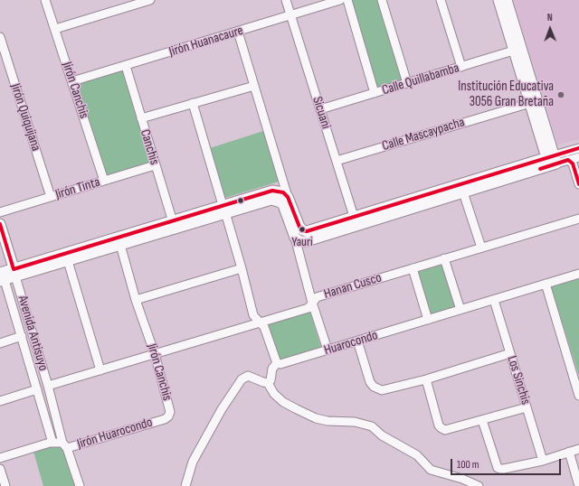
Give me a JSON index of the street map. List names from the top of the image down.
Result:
{
  "streets": {
    "street": [
      "Jirón Huanacaure",
      "Calle Quillabamba",
      "Jirón Canchis",
      "Sicuani",
      "Jirón Quiquijana",
      "Calle Mascaypacha",
      "Canchis",
      "Jirón Tinta",
      "Hanan Cusco",
      "Avenida Antisuyo",
      "Huarocondo",
      "Los Sinchis",
      "Jirón Huarocondo"
    ]
  },
  "crossings": [
    ["Jirón Huanacaure", "Jirón Canchis"],
    ["Jirón Huanacaure", "Sicuani"],
    ["Jirón Huanacaure", "Canchis"],
    ["Calle Quillabamba", "Sicuani"],
    ["Jirón Canchis", "Jirón Tinta"],
    ["Jirón Canchis", "Hanan Cusco"],
    ["Jirón Canchis", "Jirón Huarocondo"],
    ["Sicuani", "Calle Mascaypacha"],
    ["Jirón Quiquijana", "Jirón Tinta"],
    ["Canchis", "Jirón Tinta"],
    ["Hanan Cusco", "Avenida Antisuyo"],
    ["Avenida Antisuyo", "Jirón Huarocondo"],
    ["Huarocondo", "Los Sinchis"]
  ],
  "places": ["Institución Educativa 3056 Gran Bretaña", "Yauri"],
  "scale_bar": "100 m",
  "north": "top"
}
